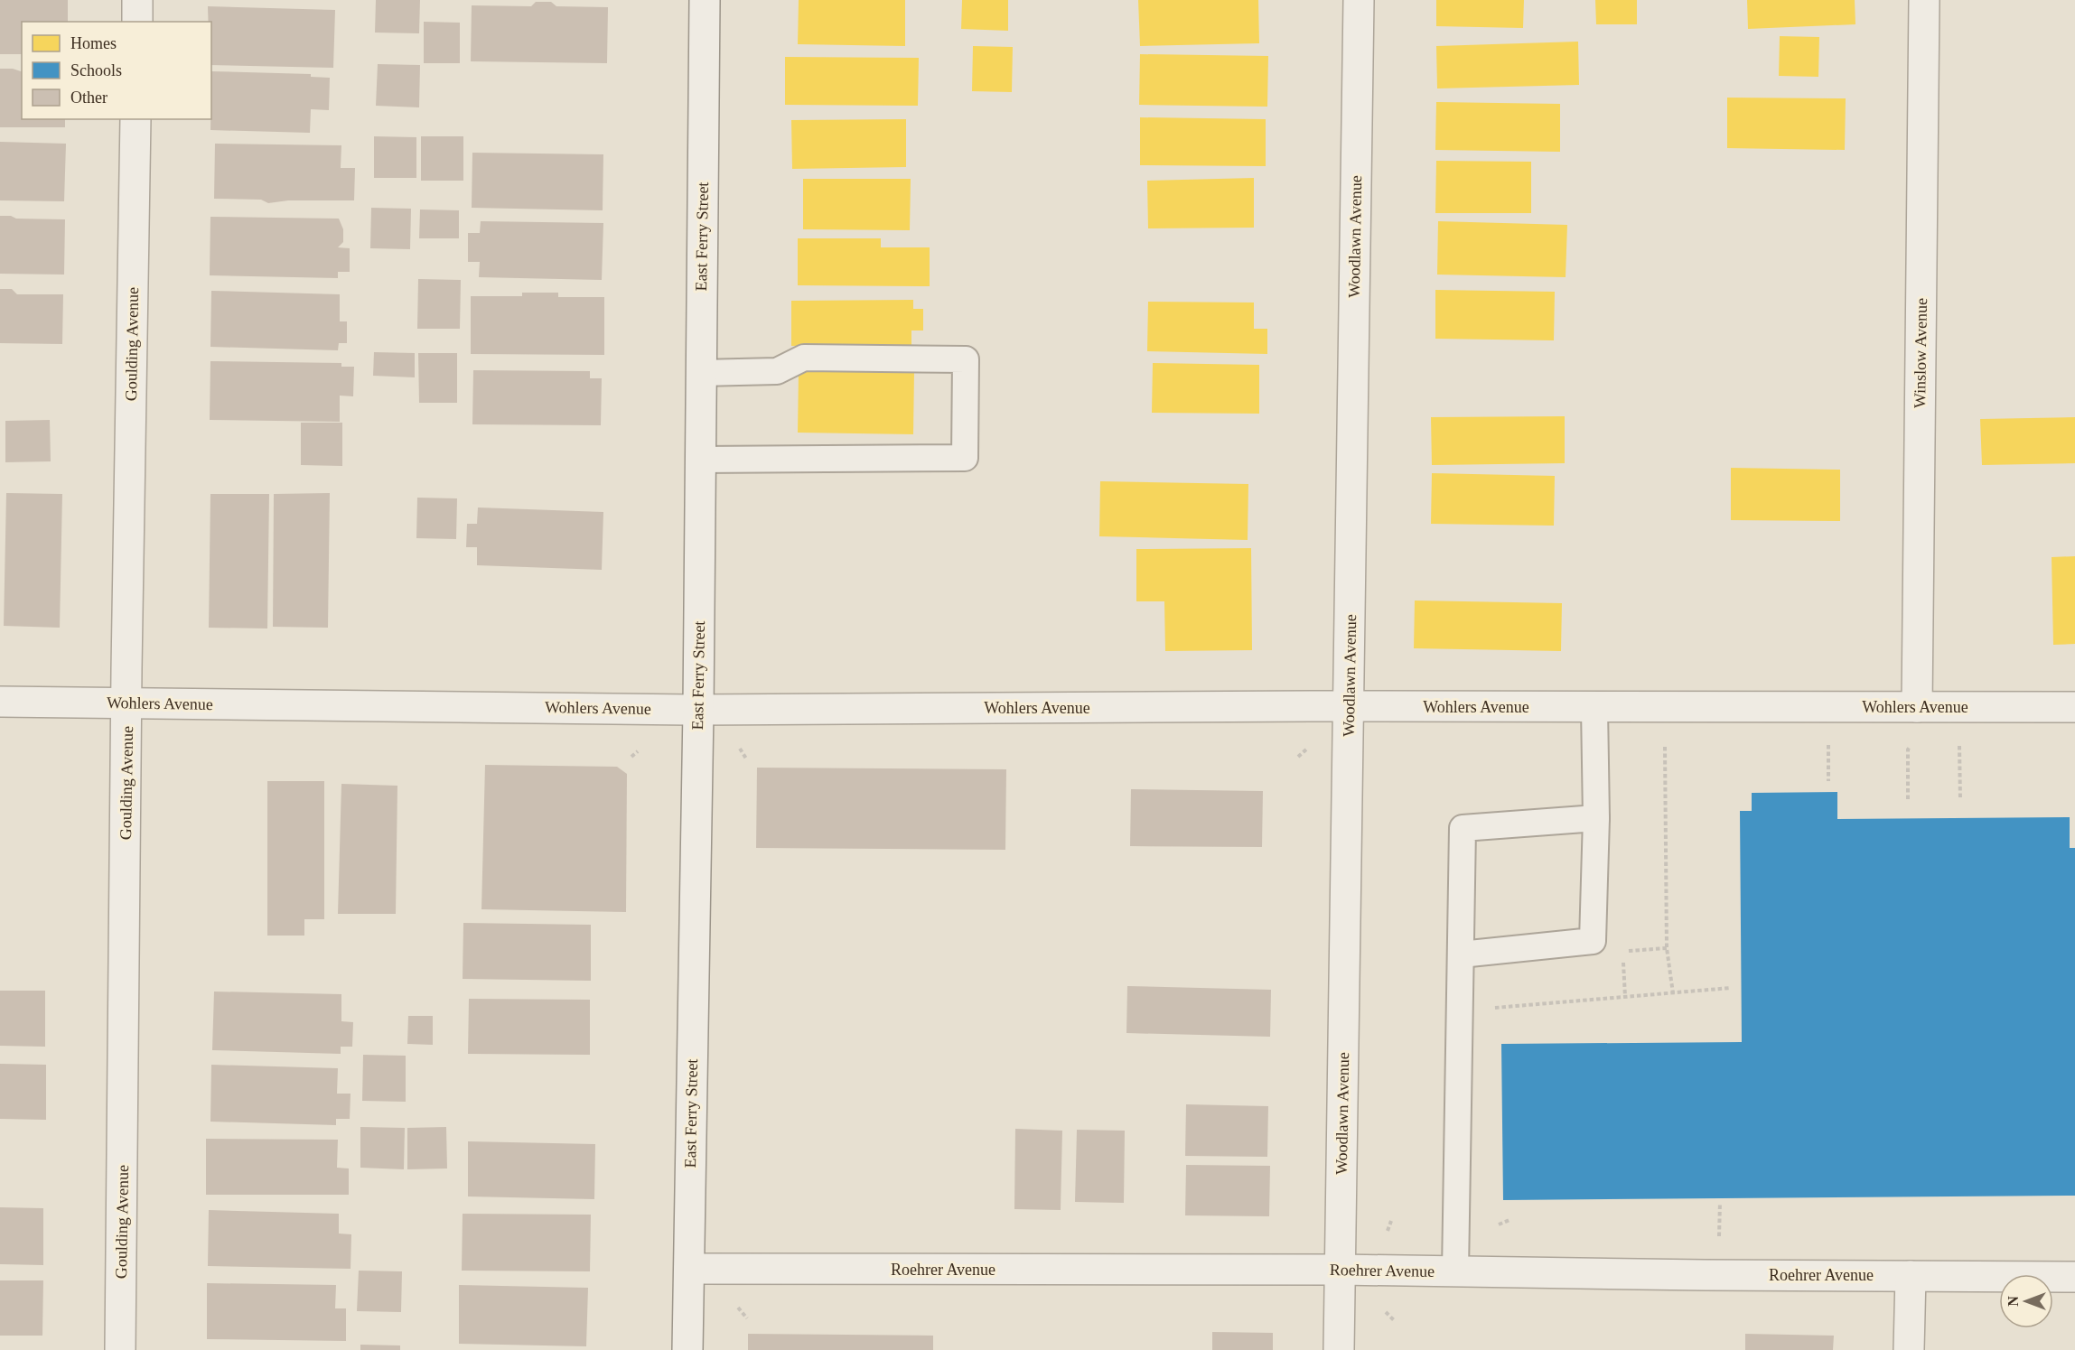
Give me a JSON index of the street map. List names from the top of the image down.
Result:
{
  "streets": {
    "street": [
      "East Ferry Street",
      "Woodlawn Avenue",
      "Goulding Avenue",
      "Winslow Avenue",
      "Wohlers Avenue",
      "Roehrer Avenue"
    ]
  },
  "crossings": [
    ["East Ferry Street", "Wohlers Avenue"],
    ["East Ferry Street", "Roehrer Avenue"],
    ["Woodlawn Avenue", "Wohlers Avenue"],
    ["Woodlawn Avenue", "Roehrer Avenue"],
    ["Goulding Avenue", "Wohlers Avenue"],
    ["Winslow Avenue", "Wohlers Avenue"]
  ],
  "legend": ["Homes", "Schools", "Other"],
  "north": "left"
}
